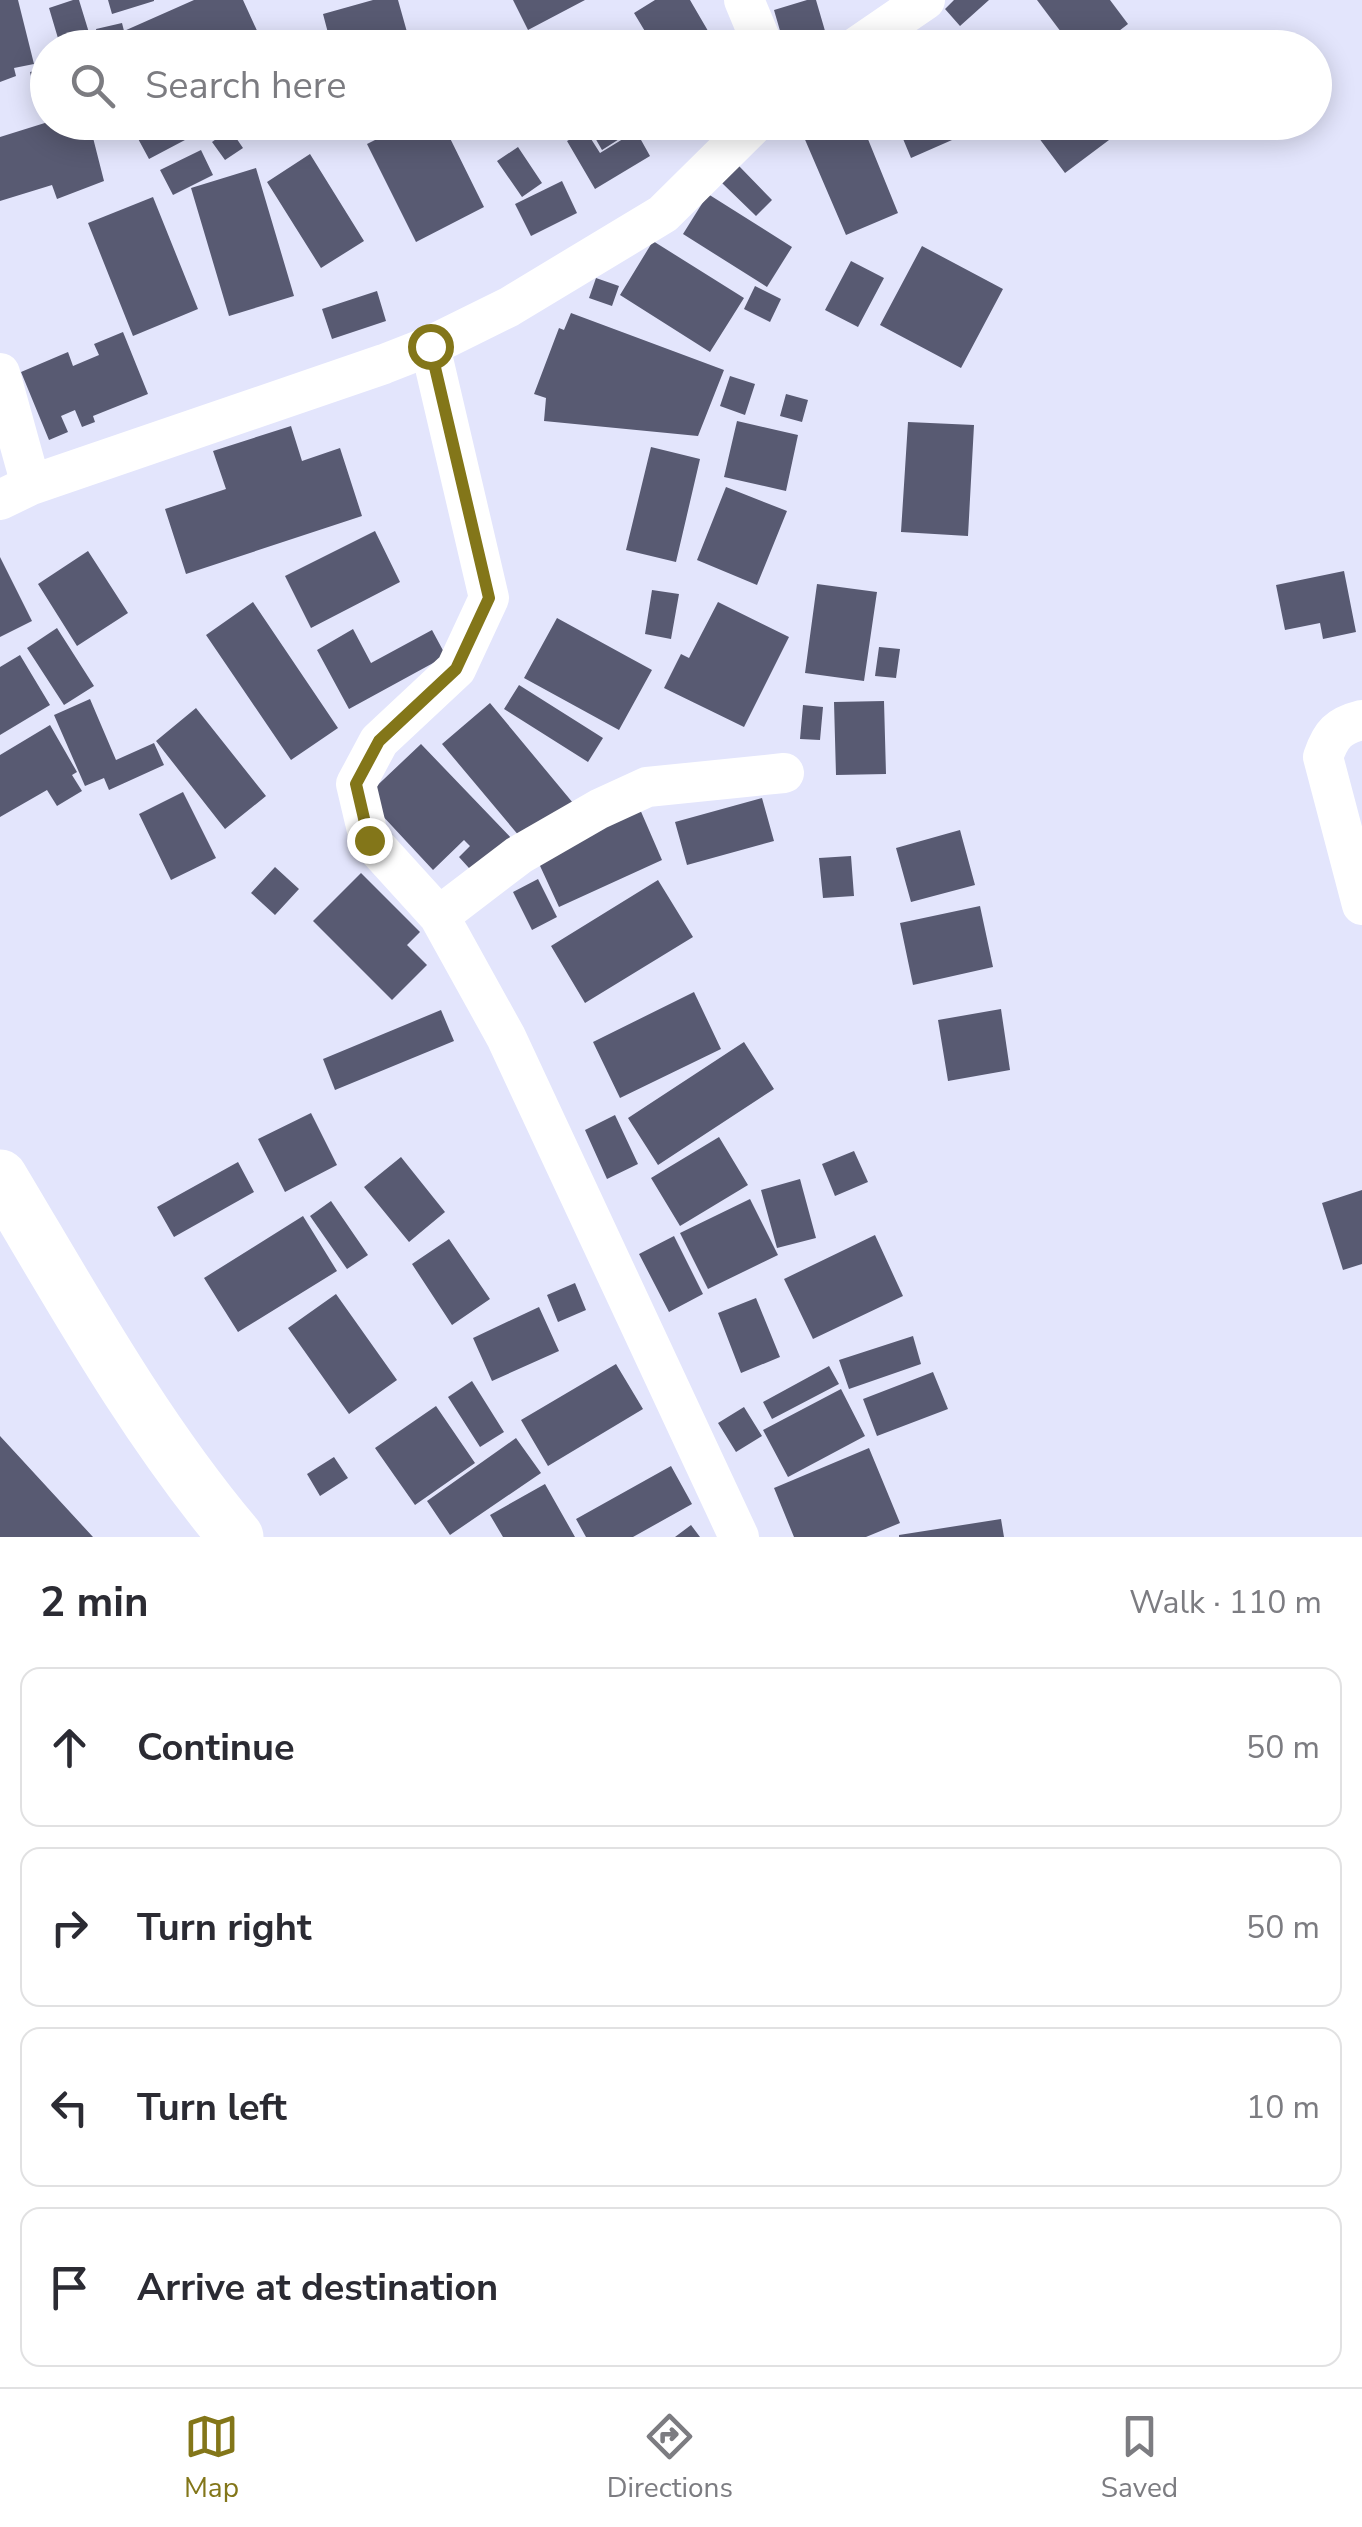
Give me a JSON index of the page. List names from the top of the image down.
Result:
{
  "page": {
    "search": "Search here",
    "heading": ["2 min", "Walk · 110 m"],
    "list": [
      ["Continue", "50 m"],
      ["Turn right", "50 m"],
      ["Turn left", "10 m"],
      "Arrive at destination"
    ],
    "nav": ["Map", "Directions", "Saved"]
  }
}
